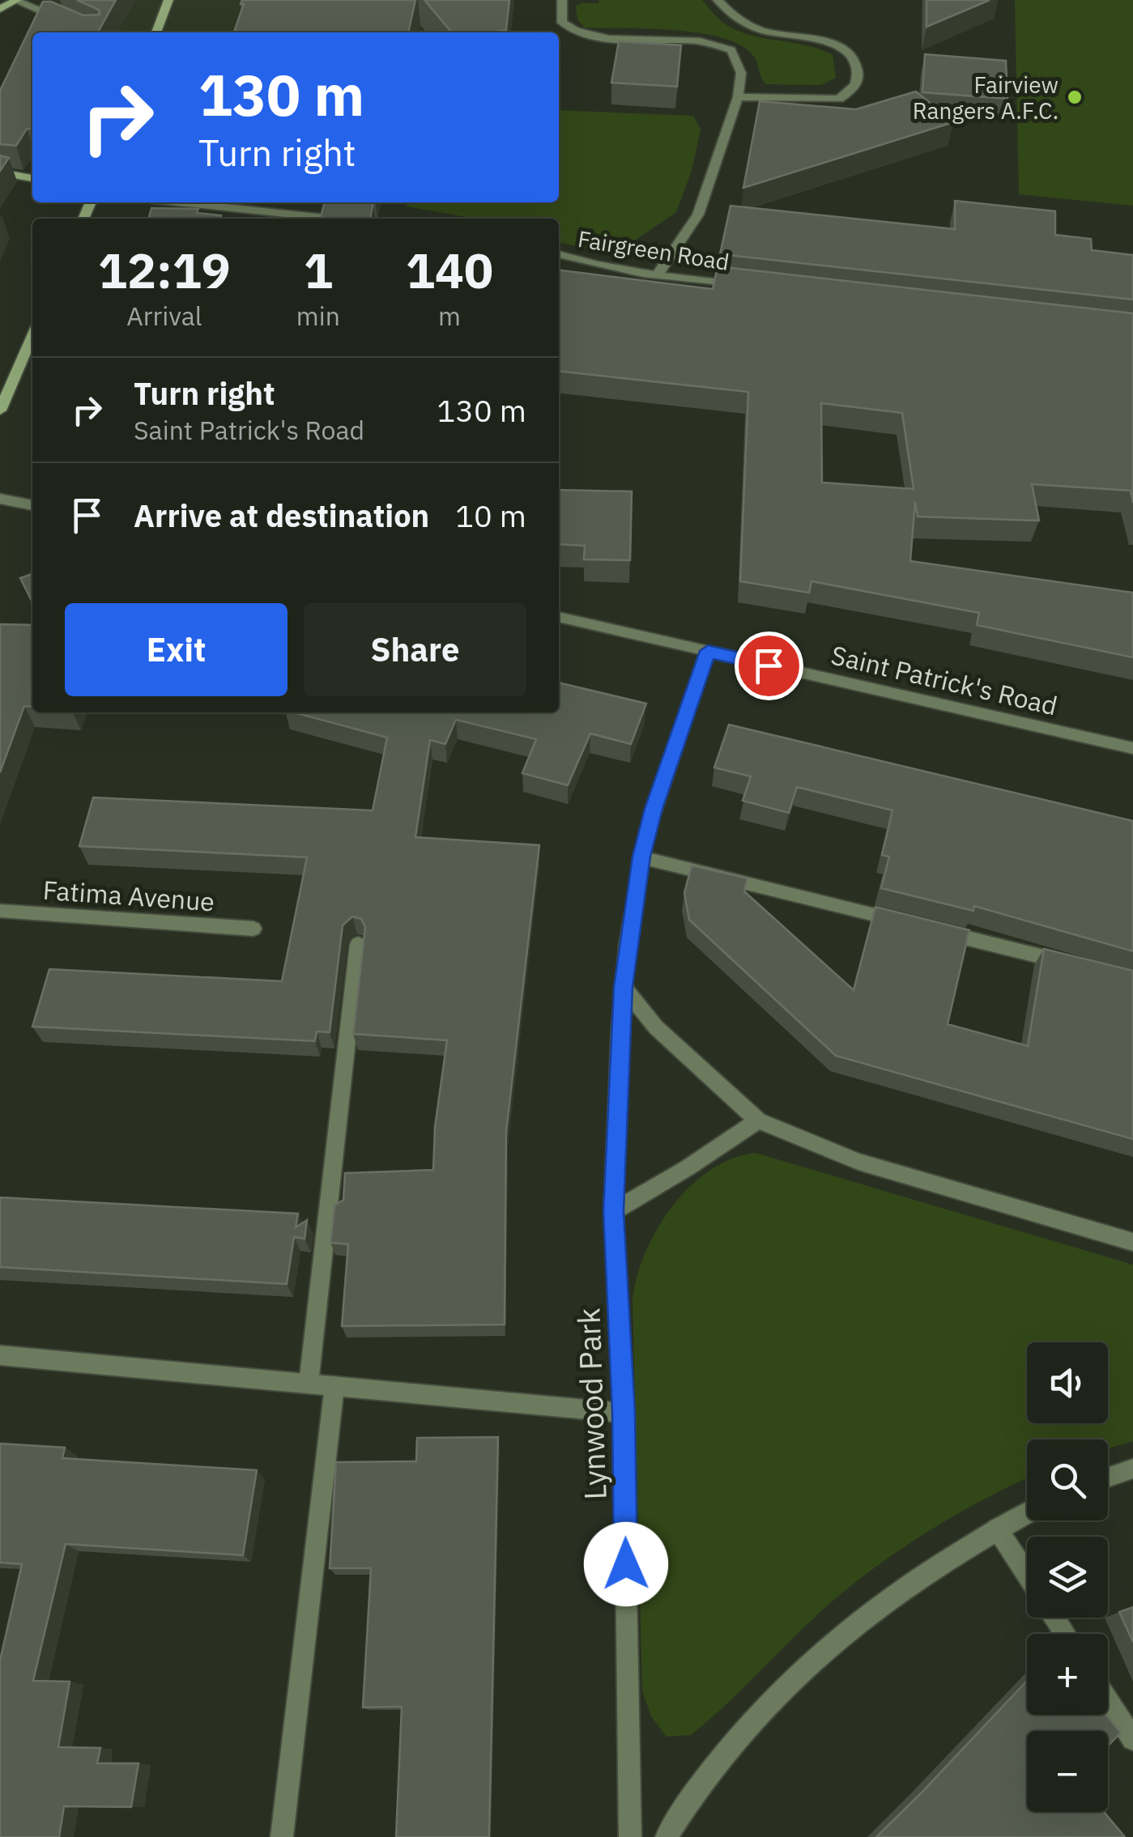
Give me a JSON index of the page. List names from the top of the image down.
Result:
{
  "streets": {
    "street": [
      "Fairgreen Road",
      "Saint Patrick's Road",
      "Fatima Avenue",
      "Lynwood Park"
    ]
  },
  "crossings": [
    ["Saint Patrick's Road", "Lynwood Park"]
  ],
  "places": ["Fairview Rangers A.F.C."],
  "page": {
    "turn": ["130 m", "Turn right"],
    "eta": [
      "12:19",
      "Arrival",
      "1",
      "min",
      "140",
      "m"
    ],
    "list": [
      {
        "name": "Turn right",
        "note": "Saint Patrick's Road",
        "value": "130 m"
      },
      {
        "name": "Arrive at destination",
        "value": "10 m"
      }
    ],
    "buttons": ["Exit", "Share"],
    "map_buttons": ["+", "−"]
  }
}
